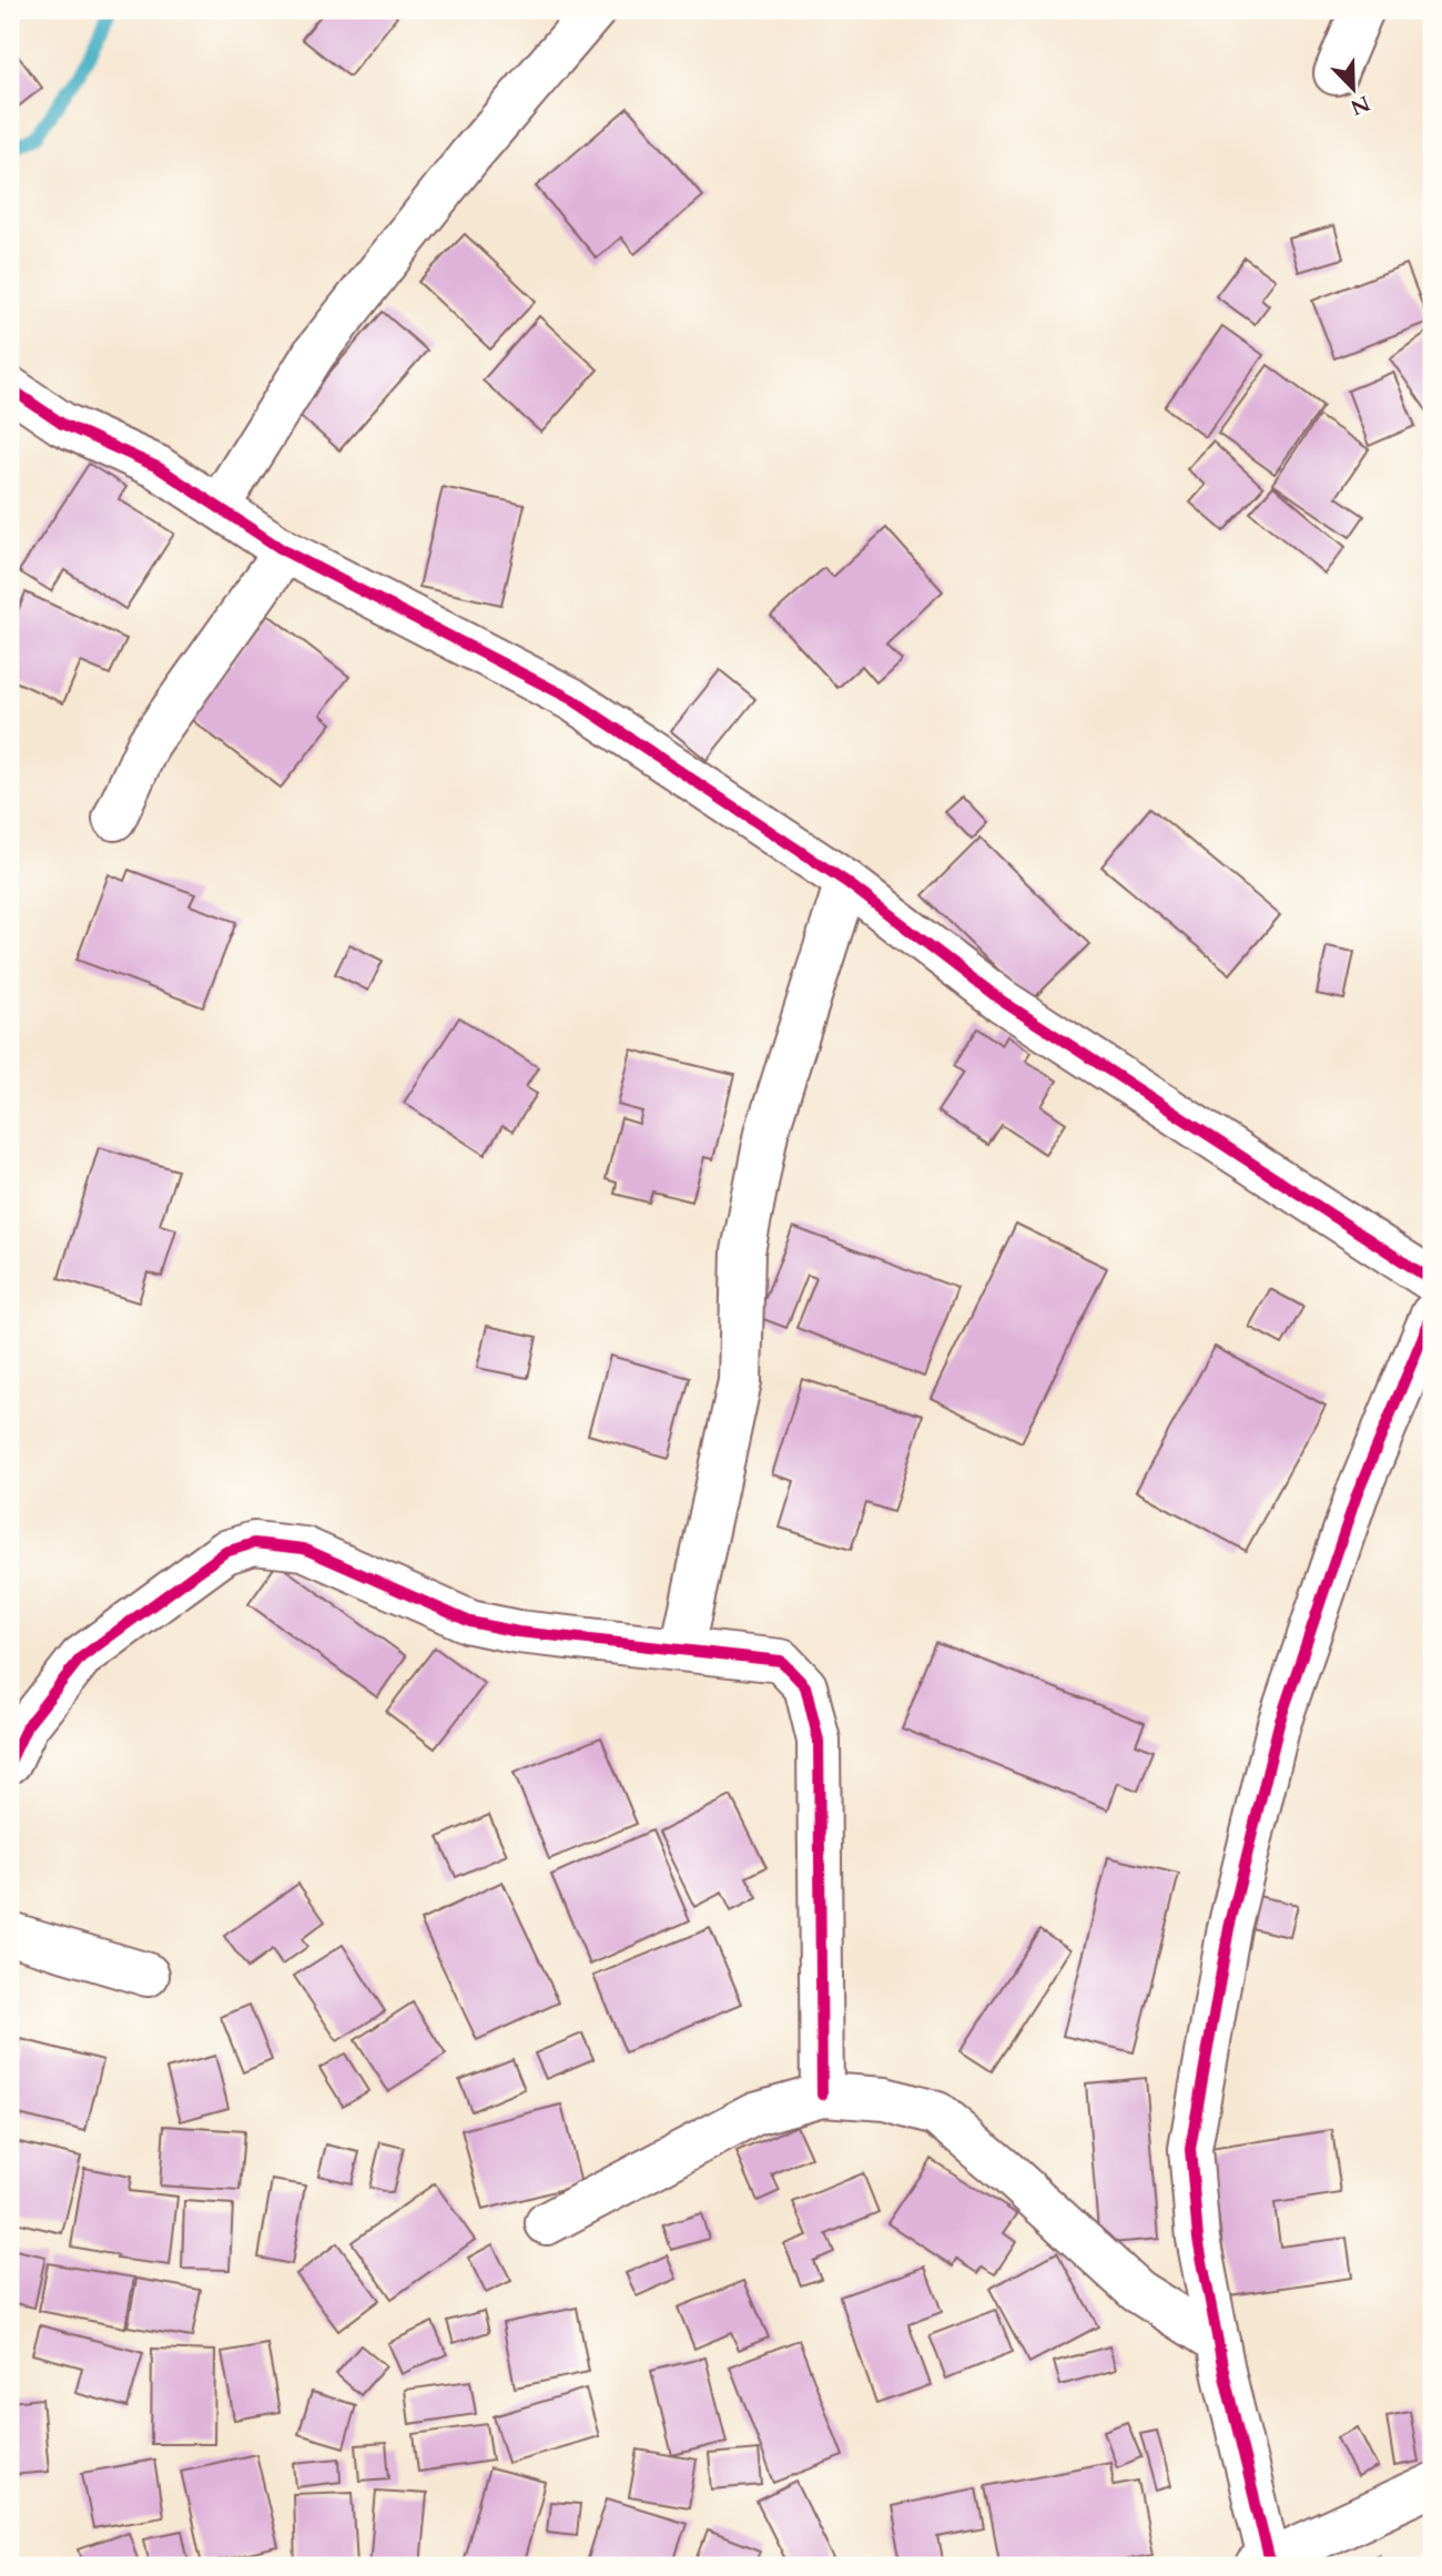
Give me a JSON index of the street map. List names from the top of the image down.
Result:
{
  "north": "bottom right"
}
